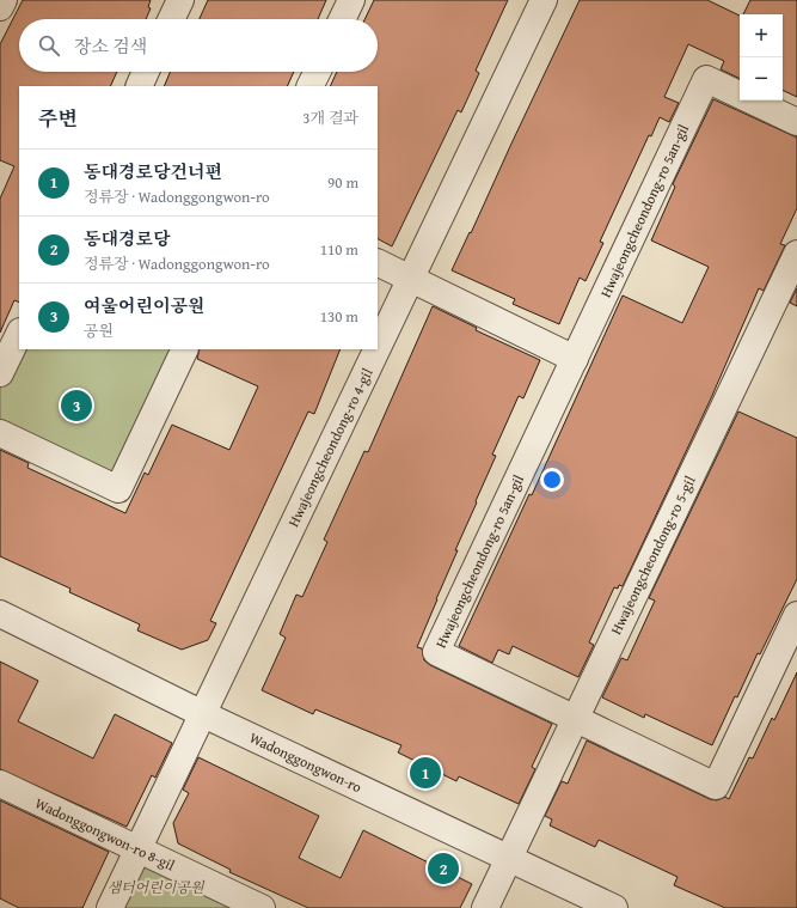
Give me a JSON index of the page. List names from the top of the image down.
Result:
{
  "streets": {
    "street": [
      "Hwajeongcheondong-ro 5an-gil",
      "Hwajeongcheondong-ro 4-gil",
      "Hwajeongcheondong-ro 5-gil",
      "Wadonggongwon-ro",
      "Wadonggongwon-ro 8-gil"
    ]
  },
  "crossings": [
    ["Hwajeongcheondong-ro 5an-gil", "Hwajeongcheondong-ro 5-gil"],
    ["Hwajeongcheondong-ro 4-gil", "Wadonggongwon-ro"],
    ["Hwajeongcheondong-ro 4-gil", "Wadonggongwon-ro 8-gil"],
    ["Hwajeongcheondong-ro 5-gil", "Wadonggongwon-ro"]
  ],
  "parks": ["샘터어린이공원"],
  "page": {
    "map_buttons": ["+", "−"],
    "search": "장소 검색",
    "heading": ["주변", "3개 결과"],
    "list": [
      {
        "mark": "1",
        "name": "동대경로당건너편",
        "note": "정류장 · Wadonggongwon-ro",
        "value": "90 m"
      },
      {
        "mark": "2",
        "name": "동대경로당",
        "note": "정류장 · Wadonggongwon-ro",
        "value": "110 m"
      },
      {
        "mark": "3",
        "name": "여울어린이공원",
        "note": "공원",
        "value": "130 m"
      }
    ],
    "pins": ["3", "1", "2"]
  }
}
